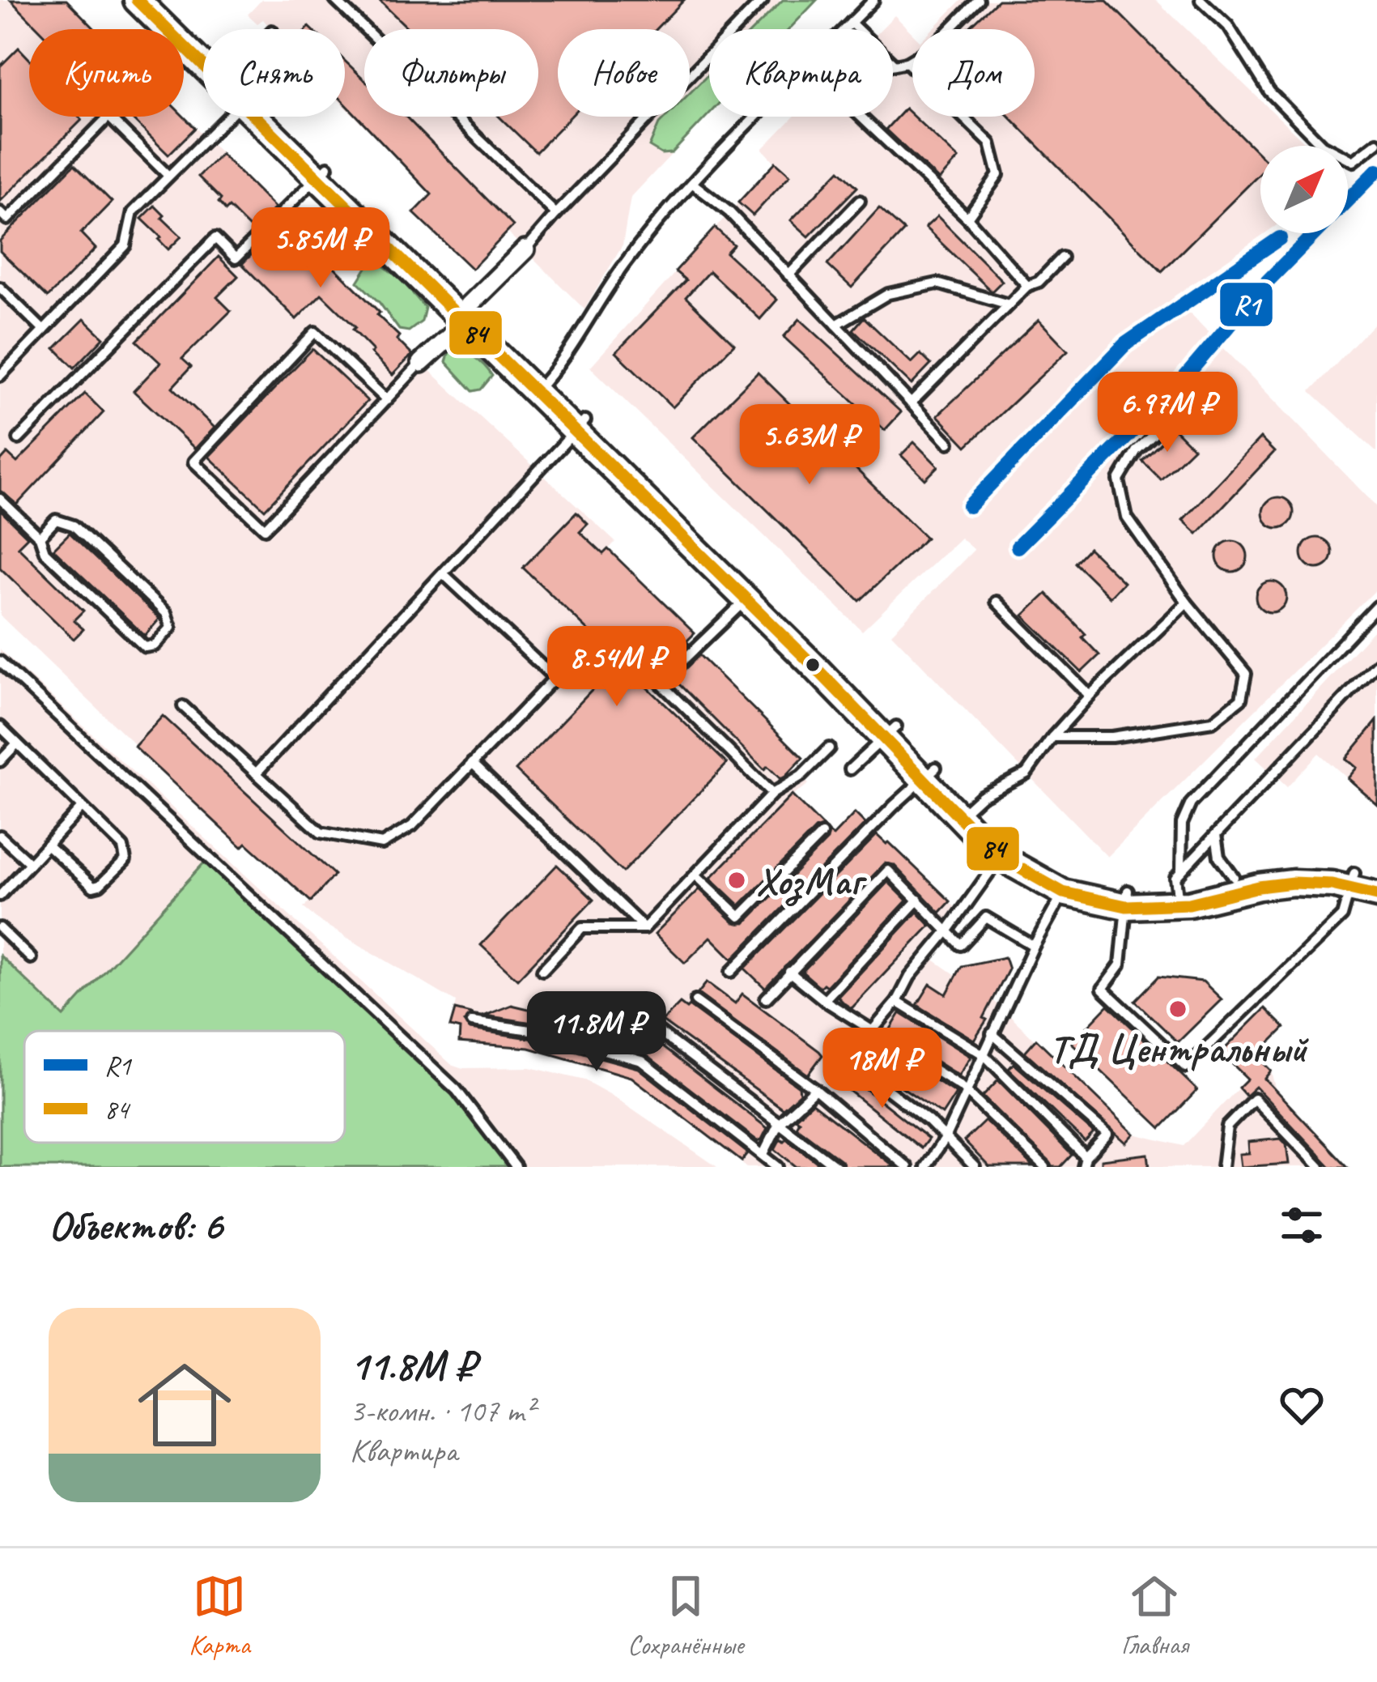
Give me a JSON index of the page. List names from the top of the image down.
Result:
{
  "places": ["ХозМаг", "ТД Центральный"],
  "lines": ["transit line 84", "transit line R1"],
  "legend": ["R1", "84"],
  "north": "top right",
  "page": {
    "chip": [
      "Купить",
      "Снять",
      "Фильтры",
      "Новое",
      "Квартира",
      "Дом"
    ],
    "price": [
      "5.85M ₽",
      "6.97M ₽",
      "5.63M ₽",
      "8.54M ₽",
      "11.8M ₽",
      "18M ₽"
    ],
    "heading": "Объектов: 6",
    "list": [
      {
        "name": "11.8M ₽",
        "note": "3-комн. · 107 m² · Квартира"
      }
    ],
    "tabs": ["Карта", "Сохранённые", "Главная"]
  }
}
